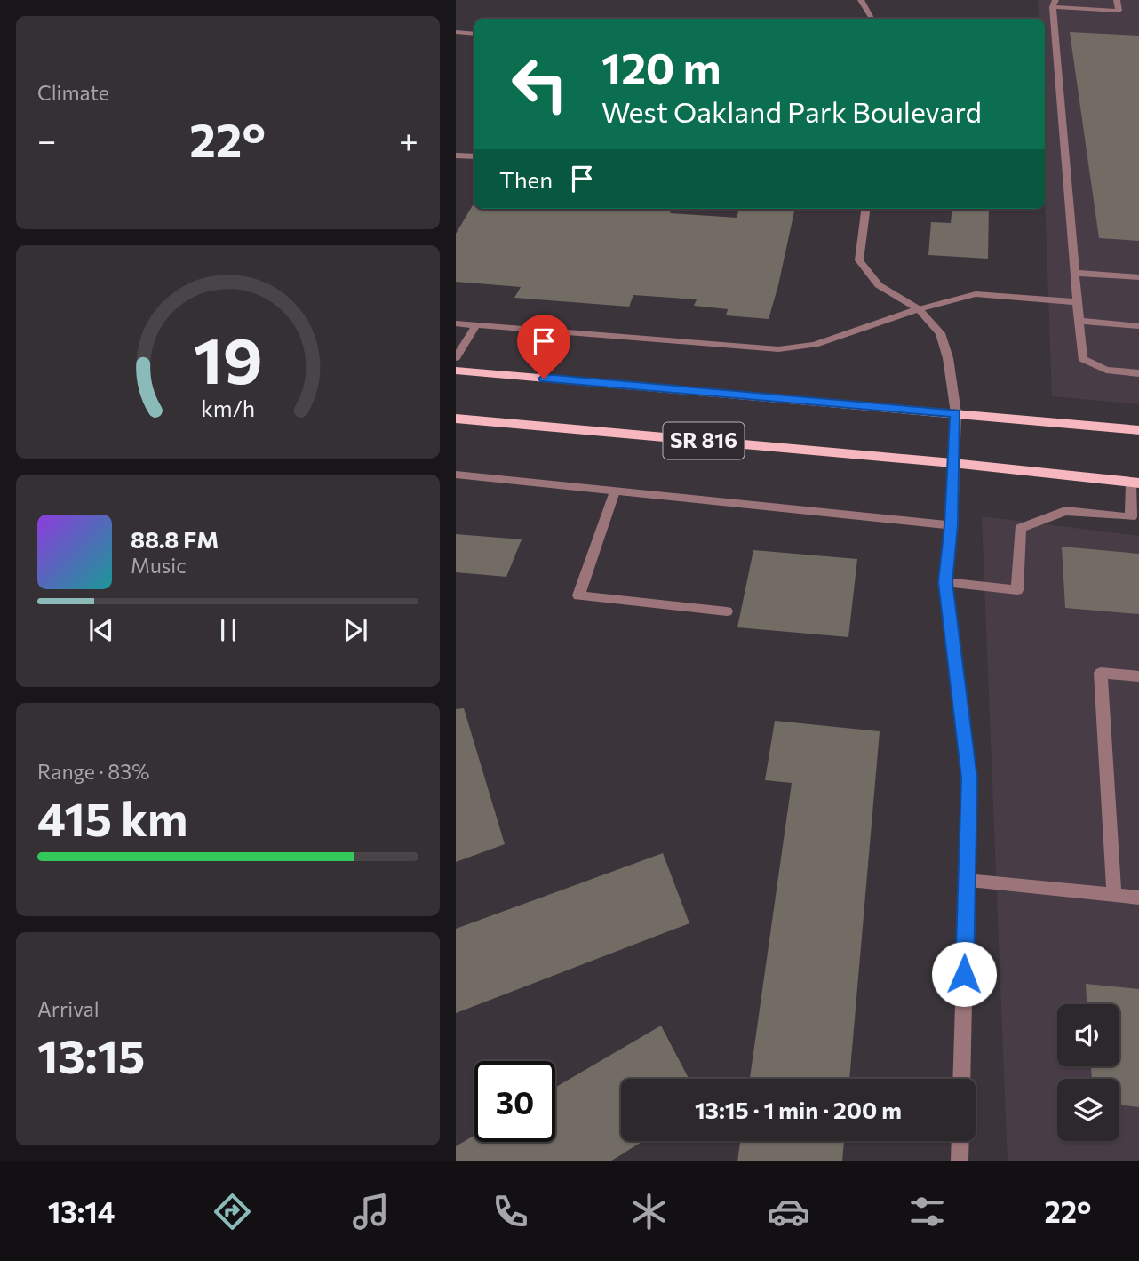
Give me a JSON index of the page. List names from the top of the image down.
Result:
{
  "streets": {
    "main road": ["SR 816"]
  },
  "page": {
    "tile": [
      "Climate",
      ["Range · 83%", "415 km"],
      ["Arrival", "13:15"]
    ],
    "turn": ["120 m", "West Oakland Park Boulevard"],
    "heat": ["−", "22°", "+"],
    "then": "Then",
    "song": ["88.8 FM", "Music"],
    "limit": "30",
    "trip": "13:15 · 1 min · 200 m",
    "tabs": ["13:14", "22°"],
    "gauge": ["19", "km/h"]
  }
}
